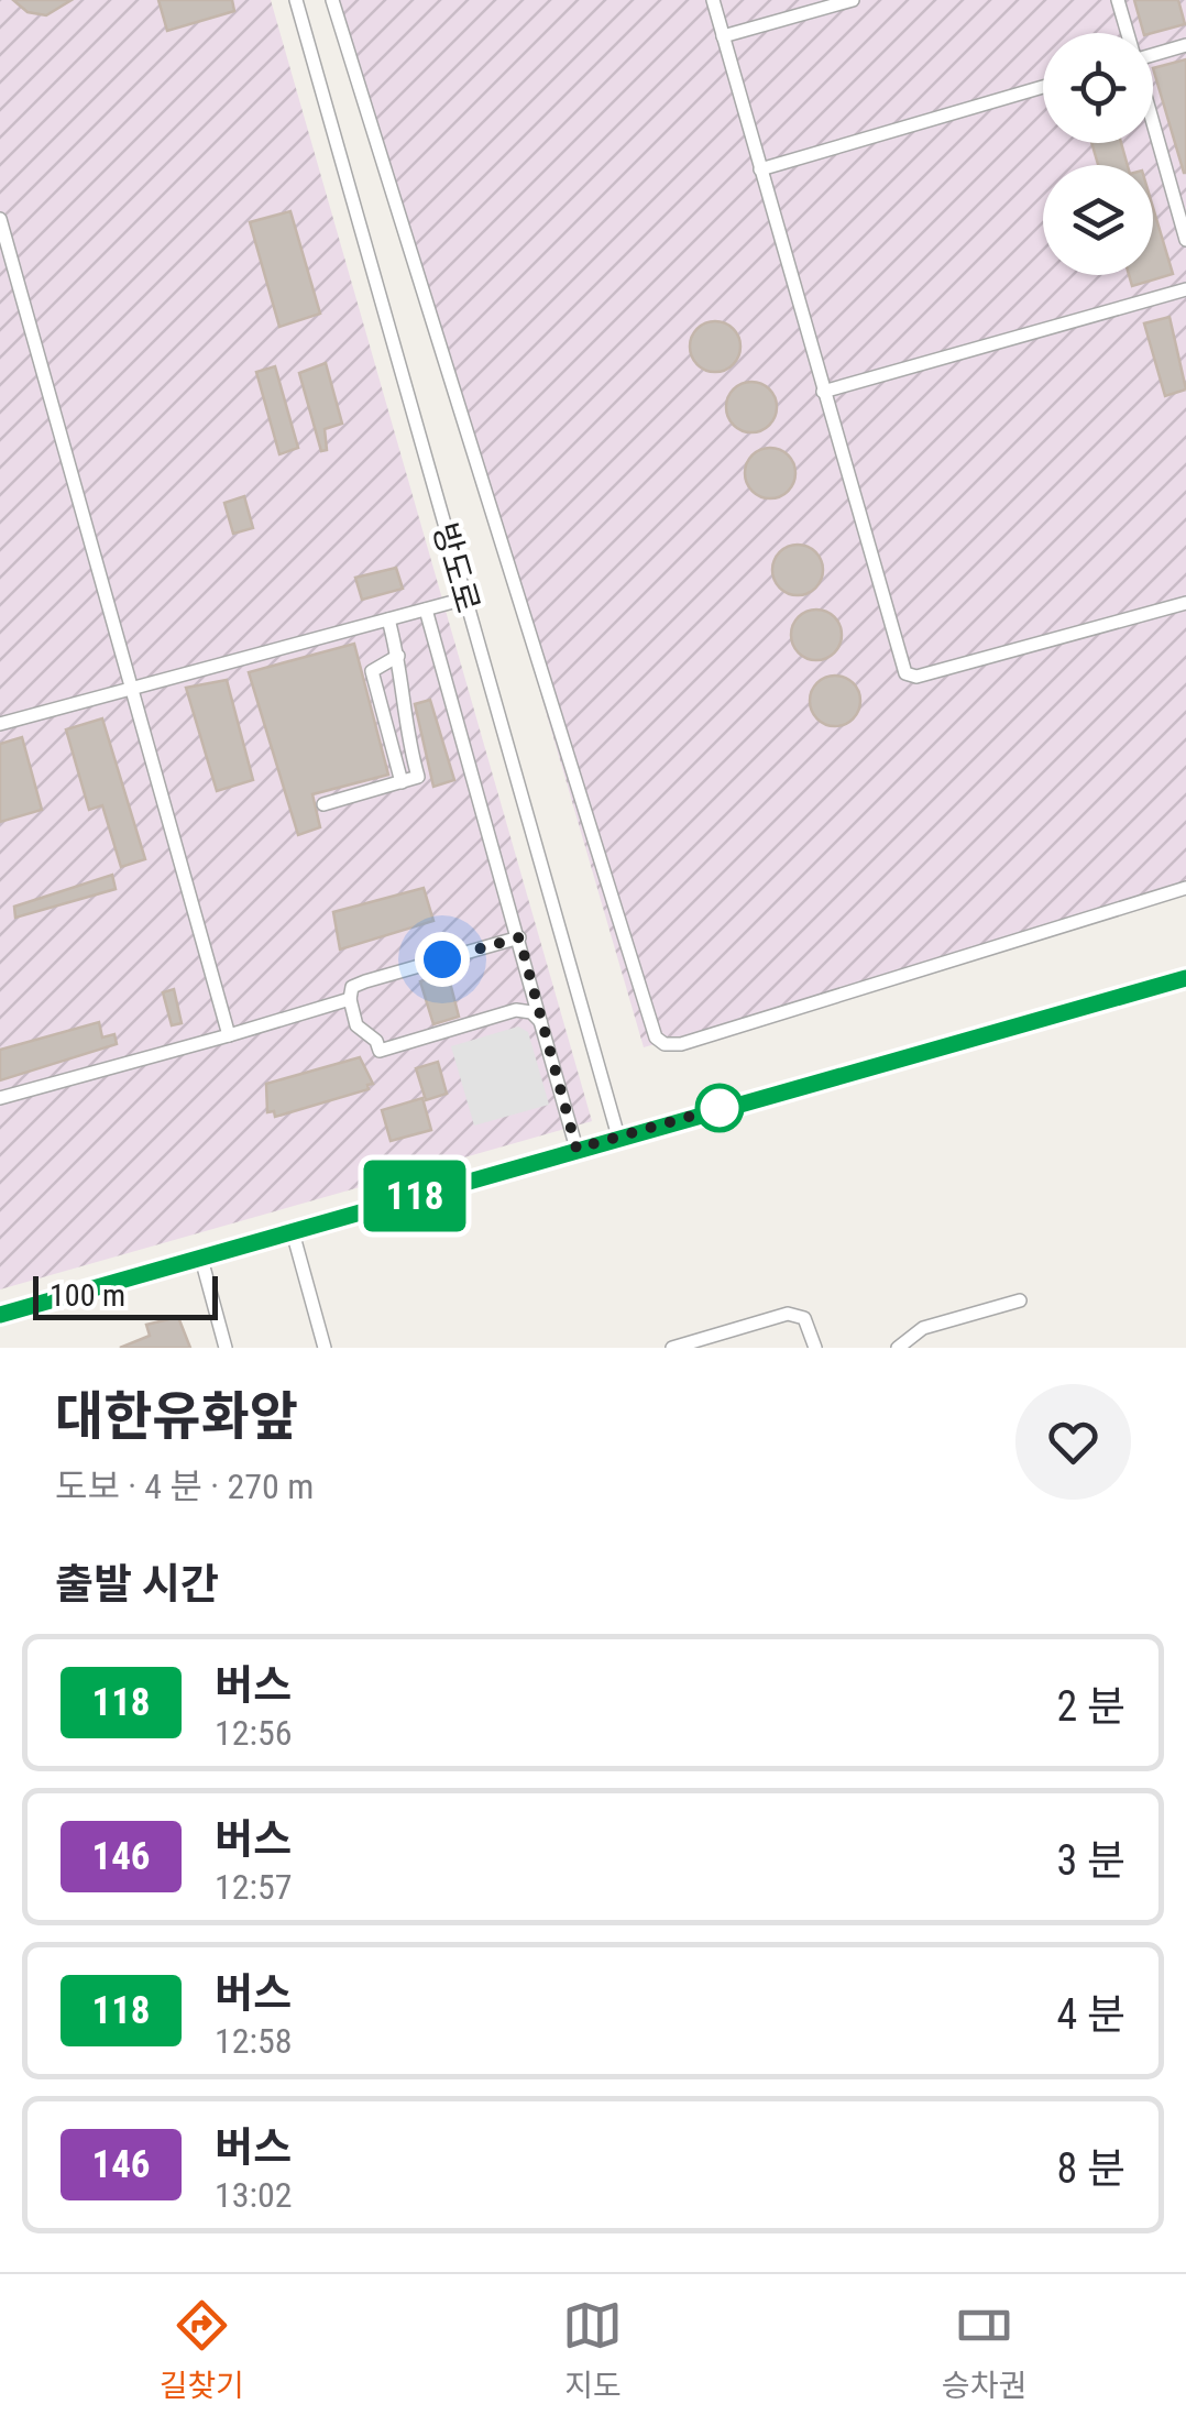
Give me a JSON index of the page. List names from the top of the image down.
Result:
{
  "streets": {
    "street": ["방도로"]
  },
  "lines": ["bus line 118"],
  "scale_bar": "100 m",
  "page": {
    "on_map": "118",
    "scale": "100 m",
    "heading": [
      ["대한유화앞", "도보 · 4 분 · 270 m"],
      "출발 시간"
    ],
    "list": [
      {
        "mark": "118",
        "name": "버스",
        "note": "12:56",
        "value": "2 분"
      },
      {
        "mark": "146",
        "name": "버스",
        "note": "12:57",
        "value": "3 분"
      },
      {
        "mark": "118",
        "name": "버스",
        "note": "12:58",
        "value": "4 분"
      },
      {
        "mark": "146",
        "name": "버스",
        "note": "13:02",
        "value": "8 분"
      }
    ],
    "tabs": ["길찾기", "지도", "승차권"]
  }
}
